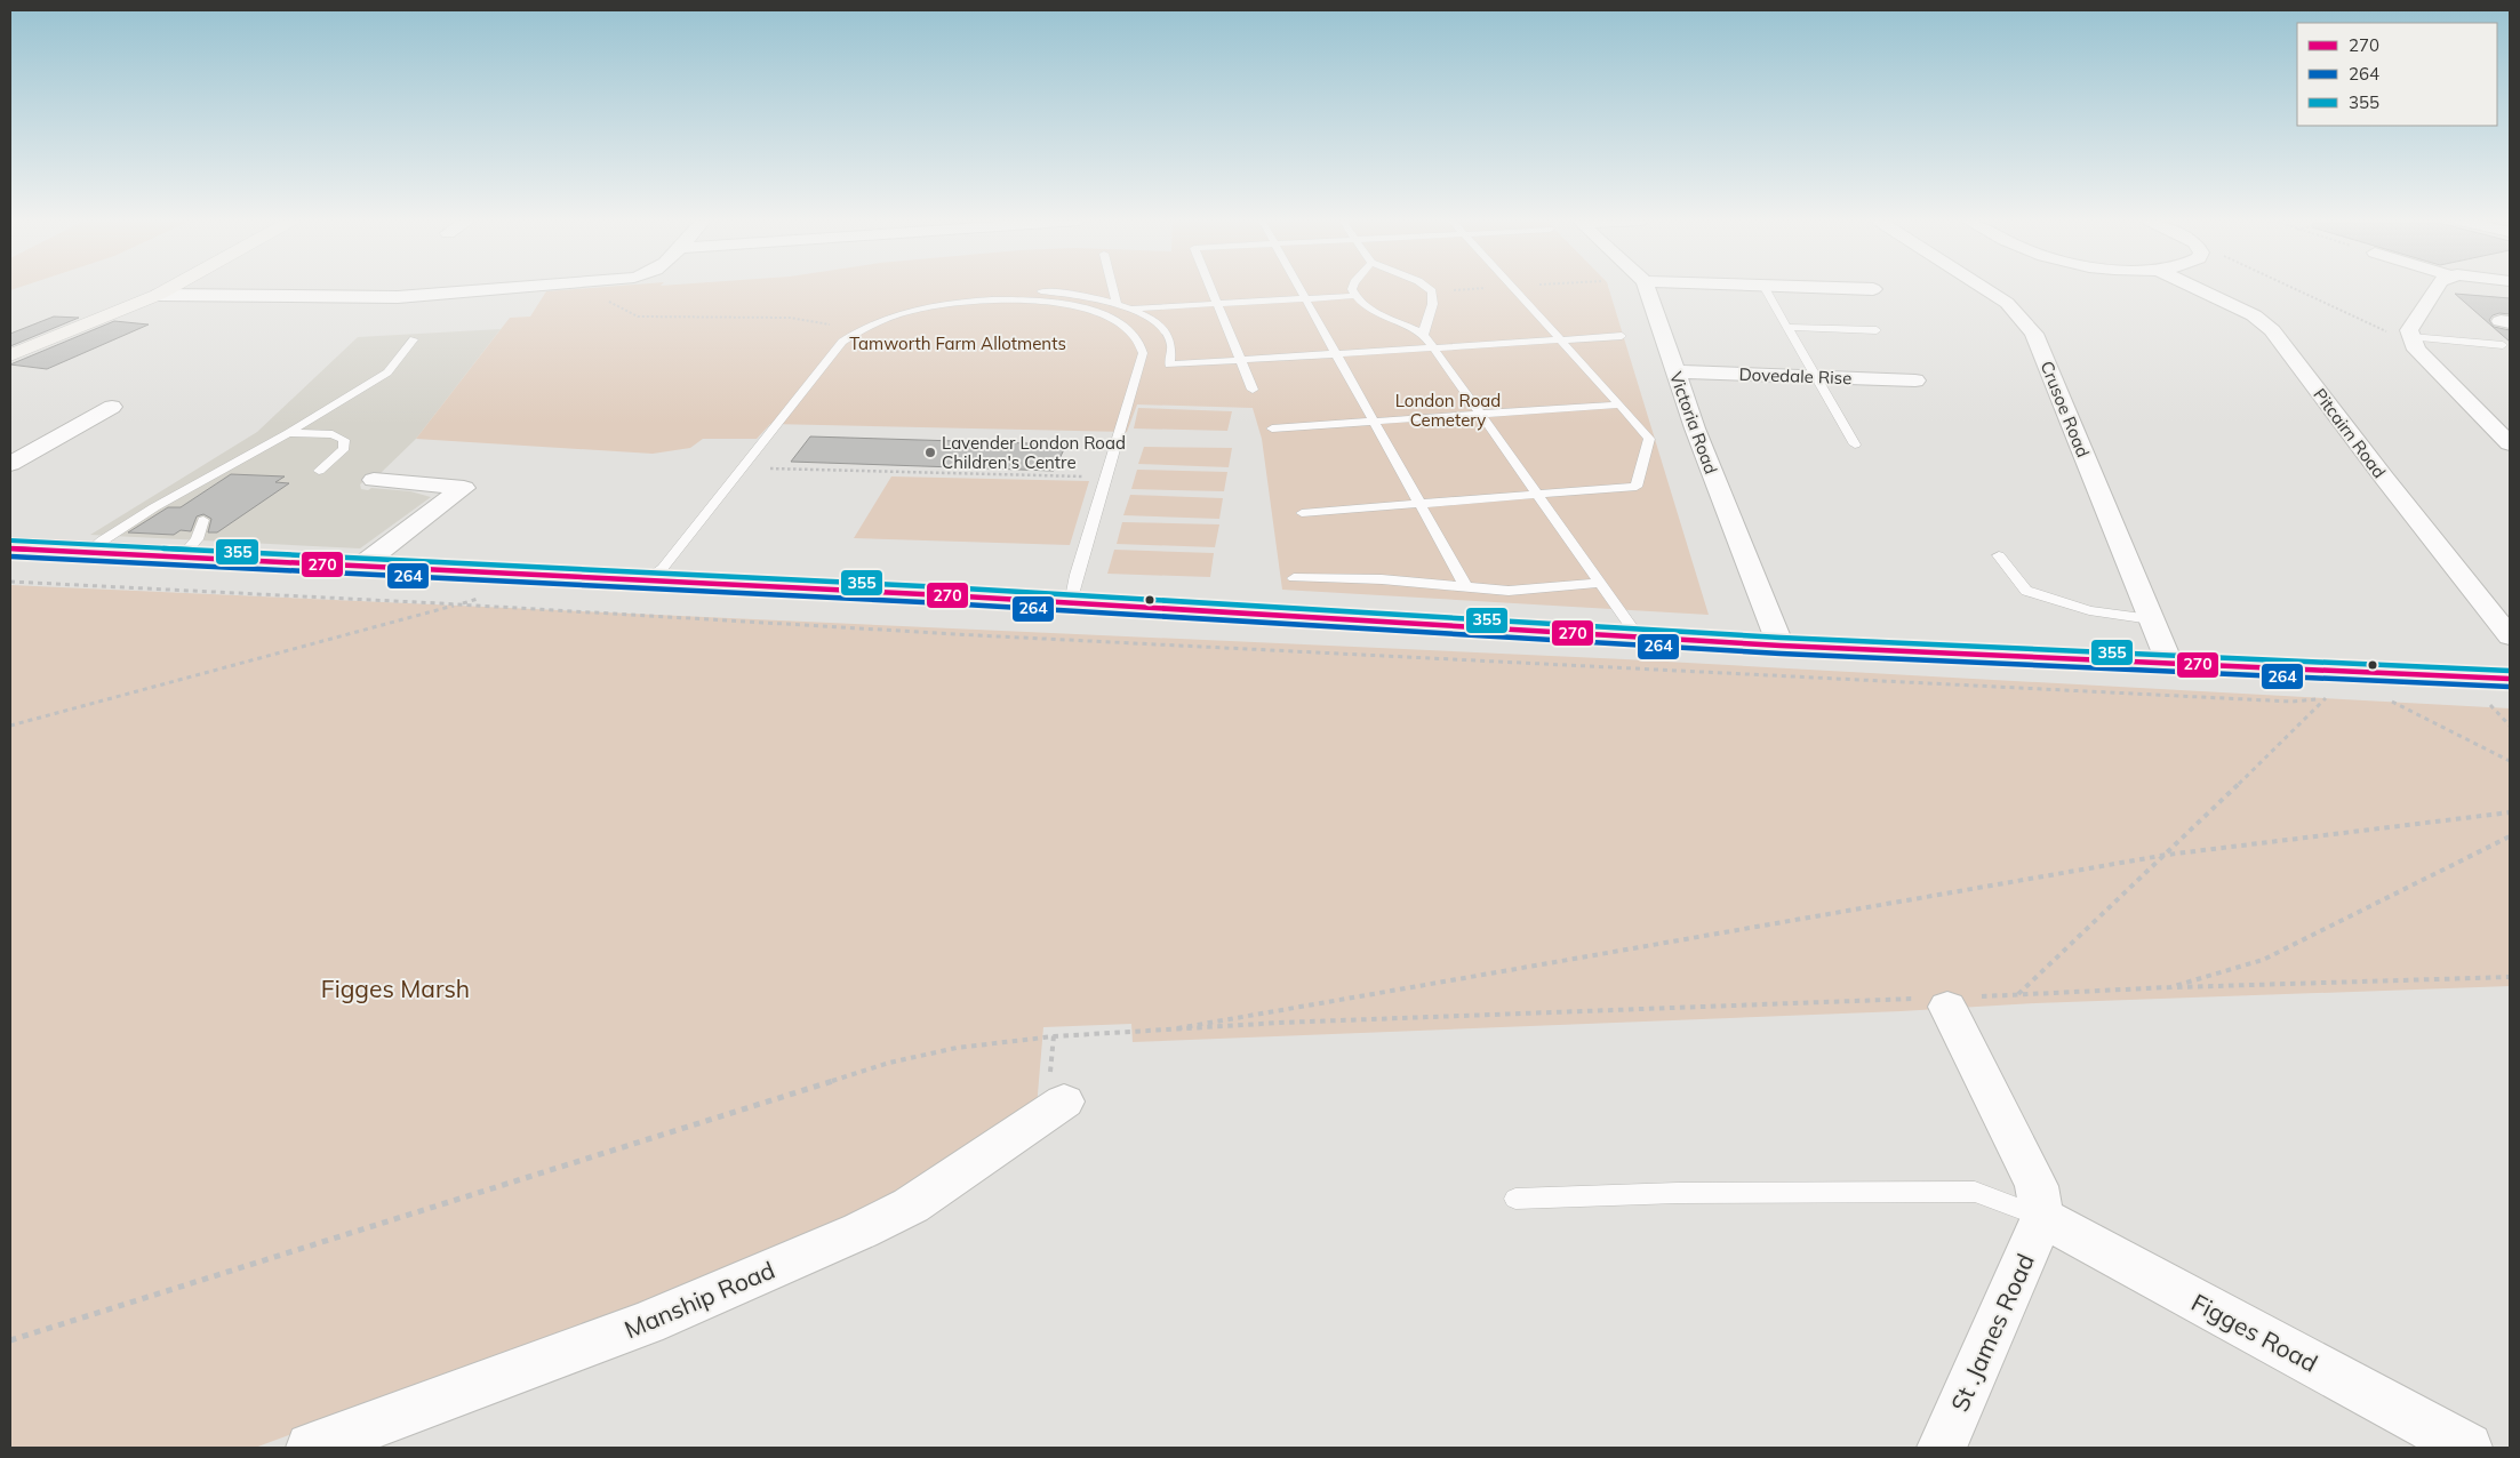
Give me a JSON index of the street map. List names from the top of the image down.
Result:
{
  "streets": {
    "street": [
      "Dovedale Rise",
      "Crusoe Road",
      "Victoria Road",
      "Pitcairn Road",
      "Manship Road",
      "St .James Road",
      "Figges Road"
    ]
  },
  "crossings": [
    ["Dovedale Rise", "Victoria Road"],
    ["St .James Road", "Figges Road"]
  ],
  "parks": ["Tamworth Farm Allotments", "London Road Cemetery", "Figges Marsh"],
  "places": ["Lavender London Road Children's Centre"],
  "lines": ["transit line 355", "transit line 270", "transit line 264"],
  "legend": ["270", "264", "355"]
}
